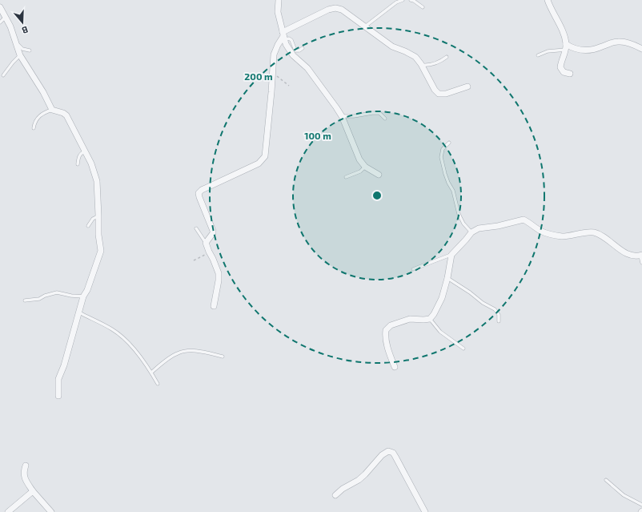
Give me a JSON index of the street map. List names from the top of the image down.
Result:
{
  "north": "bottom",
  "rings": ["200 m", "100 m"]
}
